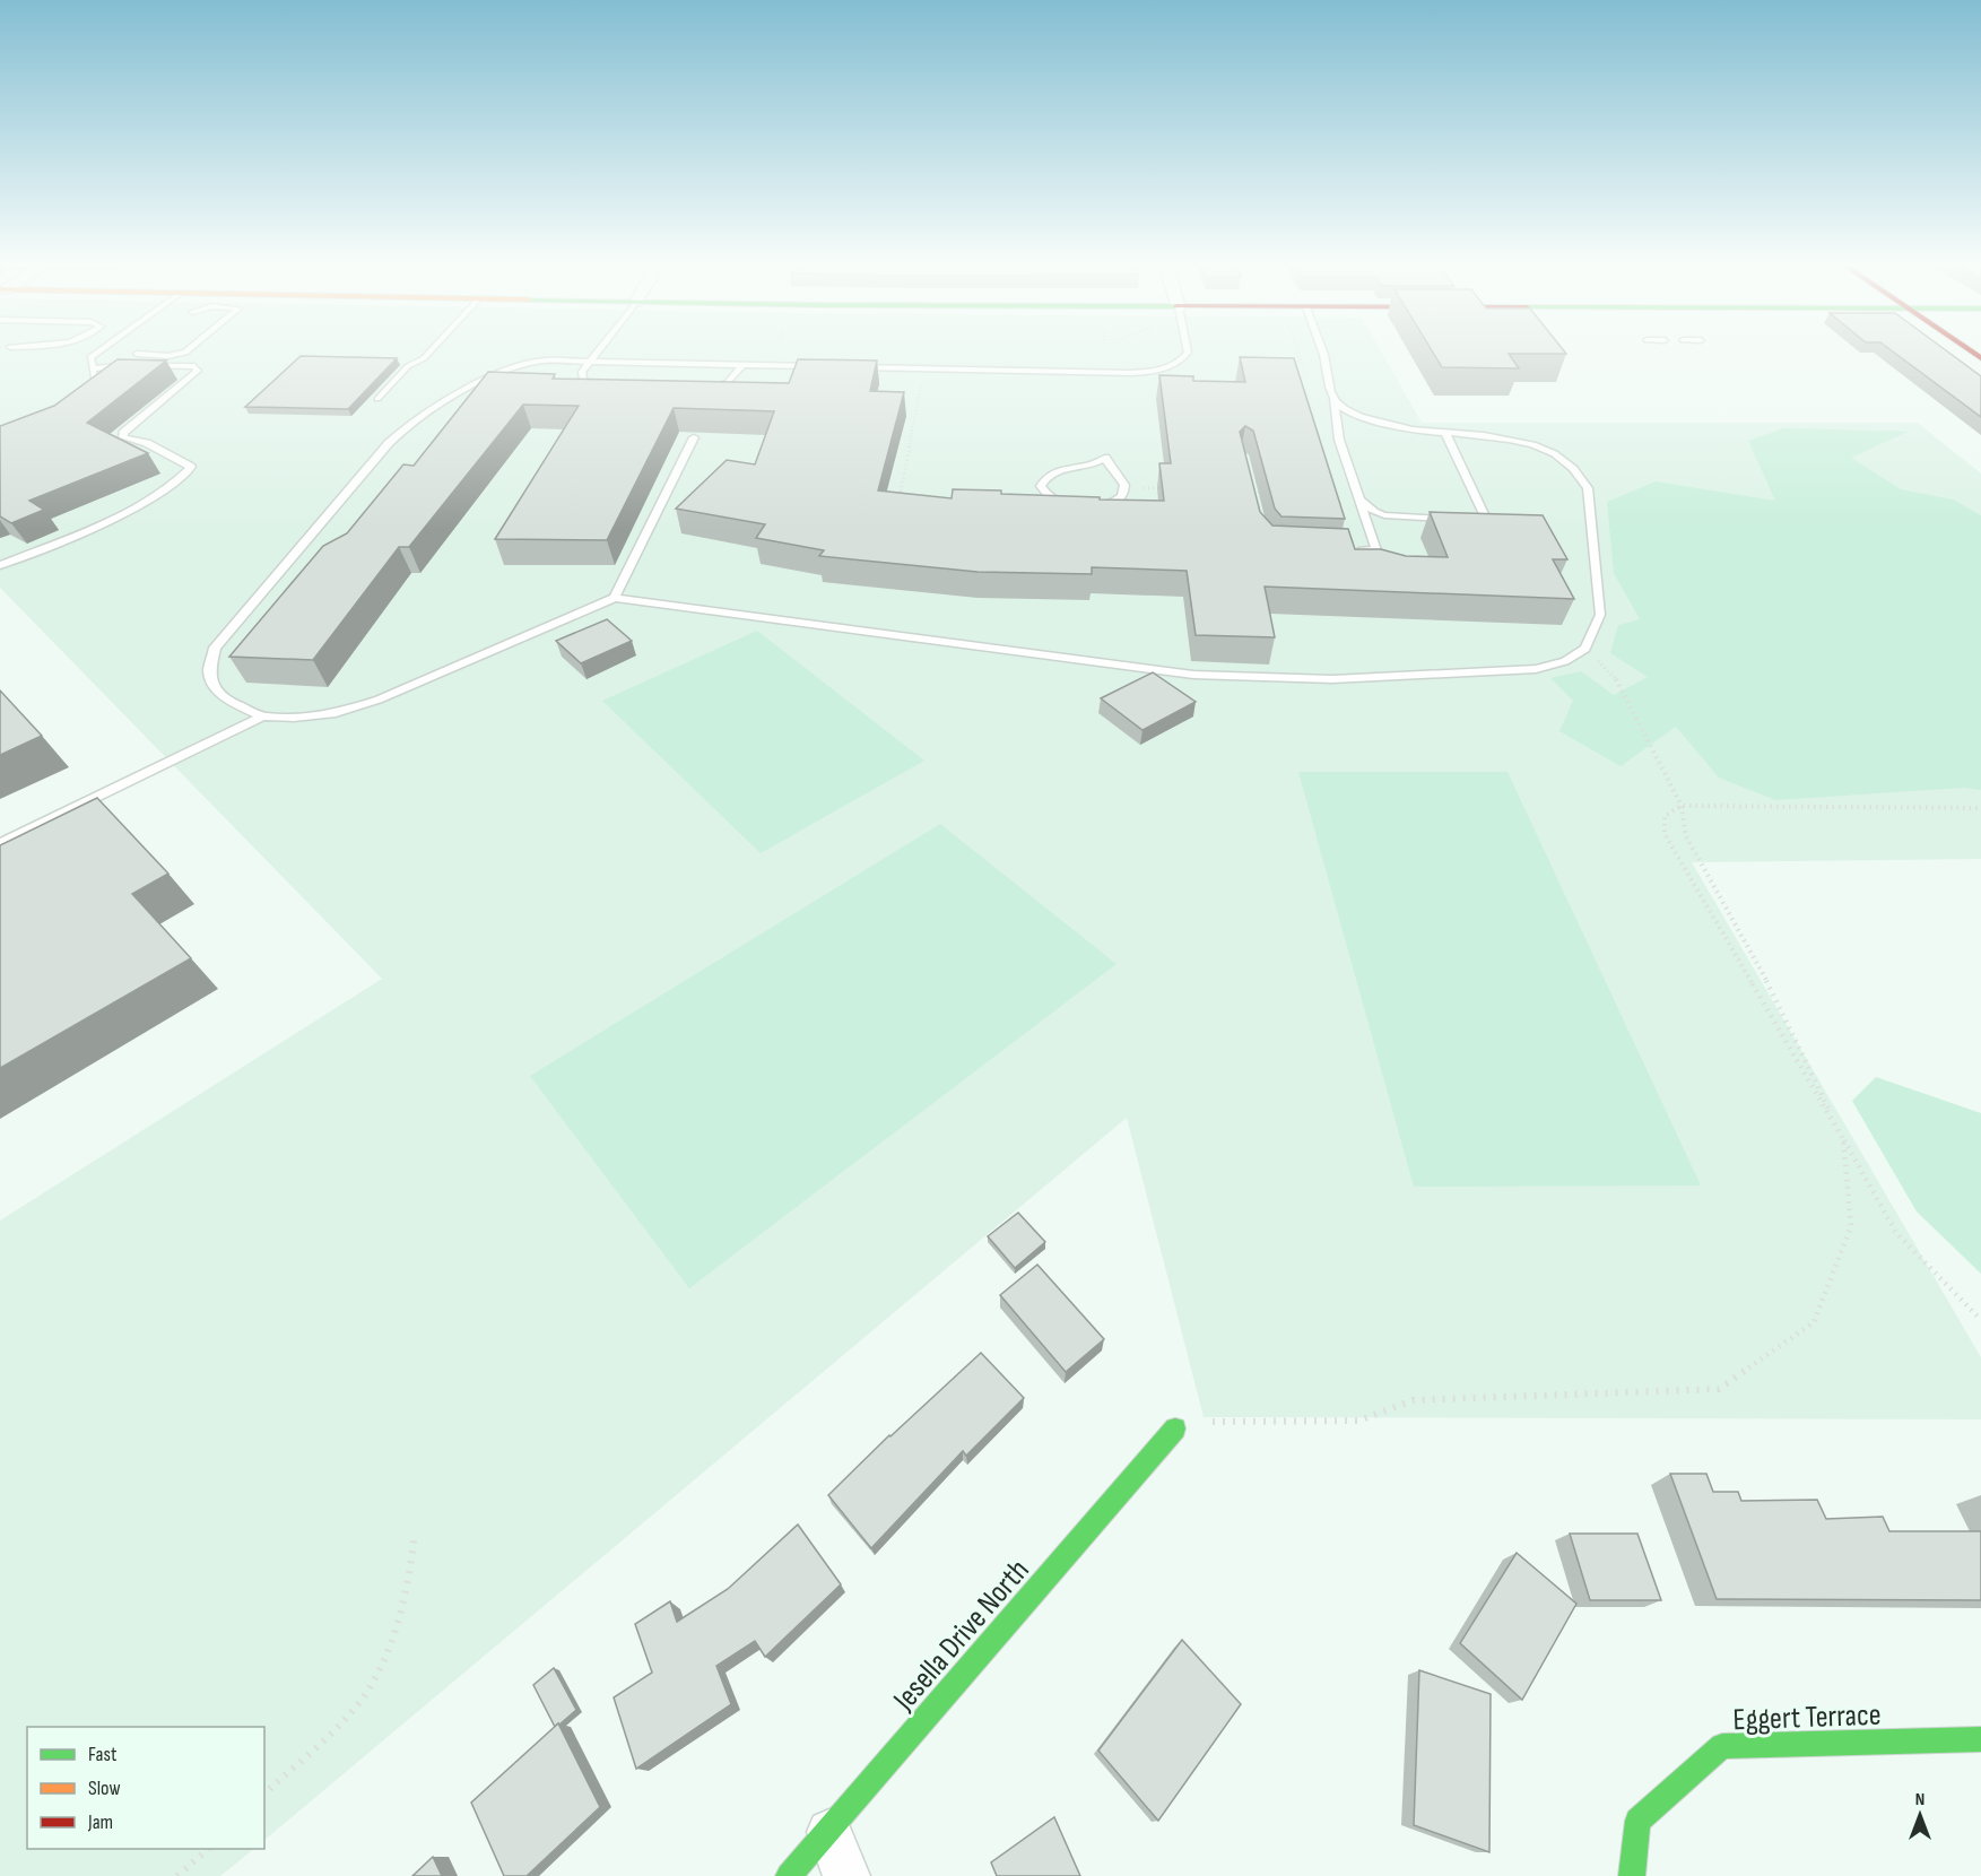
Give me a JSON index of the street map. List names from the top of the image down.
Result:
{
  "streets": {
    "street": ["Jesella Drive North", "Eggert Terrace"]
  },
  "legend": ["Fast", "Slow", "Jam"],
  "north": "top"
}
